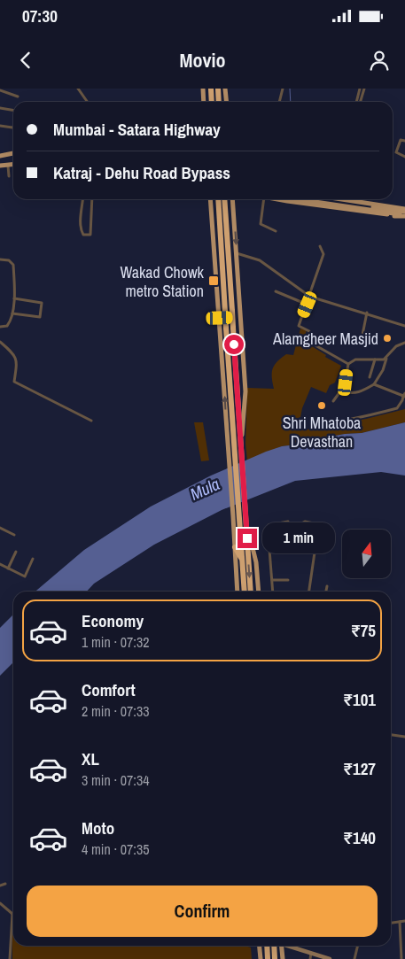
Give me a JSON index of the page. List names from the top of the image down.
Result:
{
  "water": ["Mula"],
  "places": {
    "transit": ["Wakad Chowk metro Station"],
    "other": ["Alamgheer Masjid", "Shri Mhatoba Devasthan"]
  },
  "north": "top",
  "page": {
    "status": "07:30",
    "header": "Movio",
    "banner": ["Mumbai - Satara Highway", "Katraj - Dehu Road Bypass"],
    "bubble": "1 min",
    "list": [
      {
        "name": "Economy",
        "note": "1 min · 07:32",
        "value": "₹75"
      },
      {
        "name": "Comfort",
        "note": "2 min · 07:33",
        "value": "₹101"
      },
      {
        "name": "XL",
        "note": "3 min · 07:34",
        "value": "₹127"
      },
      {
        "name": "Moto",
        "note": "4 min · 07:35",
        "value": "₹140"
      }
    ],
    "buttons": "Confirm"
  }
}
